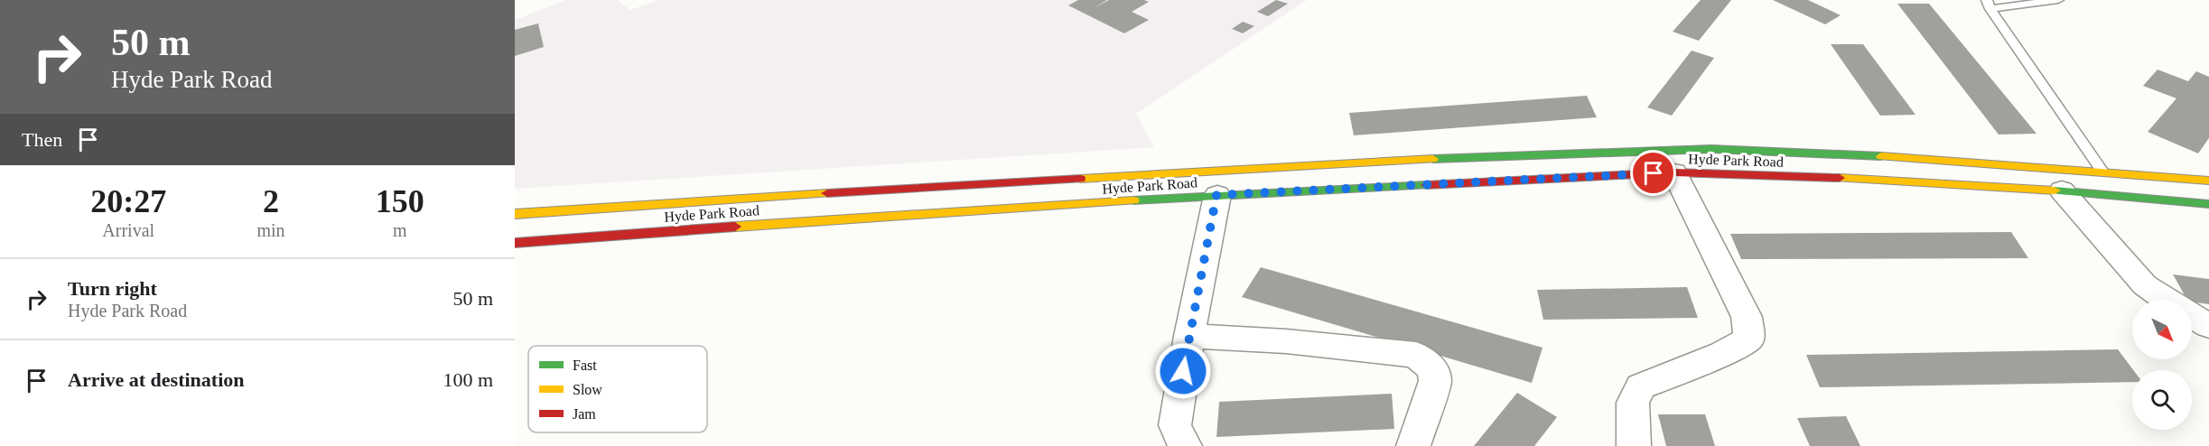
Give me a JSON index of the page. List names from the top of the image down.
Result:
{
  "streets": {
    "street": ["Hyde Park Road"]
  },
  "legend": ["Fast", "Slow", "Jam"],
  "north": "bottom right",
  "page": {
    "turn": ["50 m", "Hyde Park Road"],
    "then": "Then",
    "eta": [
      "20:27",
      "Arrival",
      "2",
      "min",
      "150",
      "m"
    ],
    "list": [
      {
        "name": "Turn right",
        "note": "Hyde Park Road",
        "value": "50 m"
      },
      {
        "name": "Arrive at destination",
        "value": "100 m"
      }
    ]
  }
}
